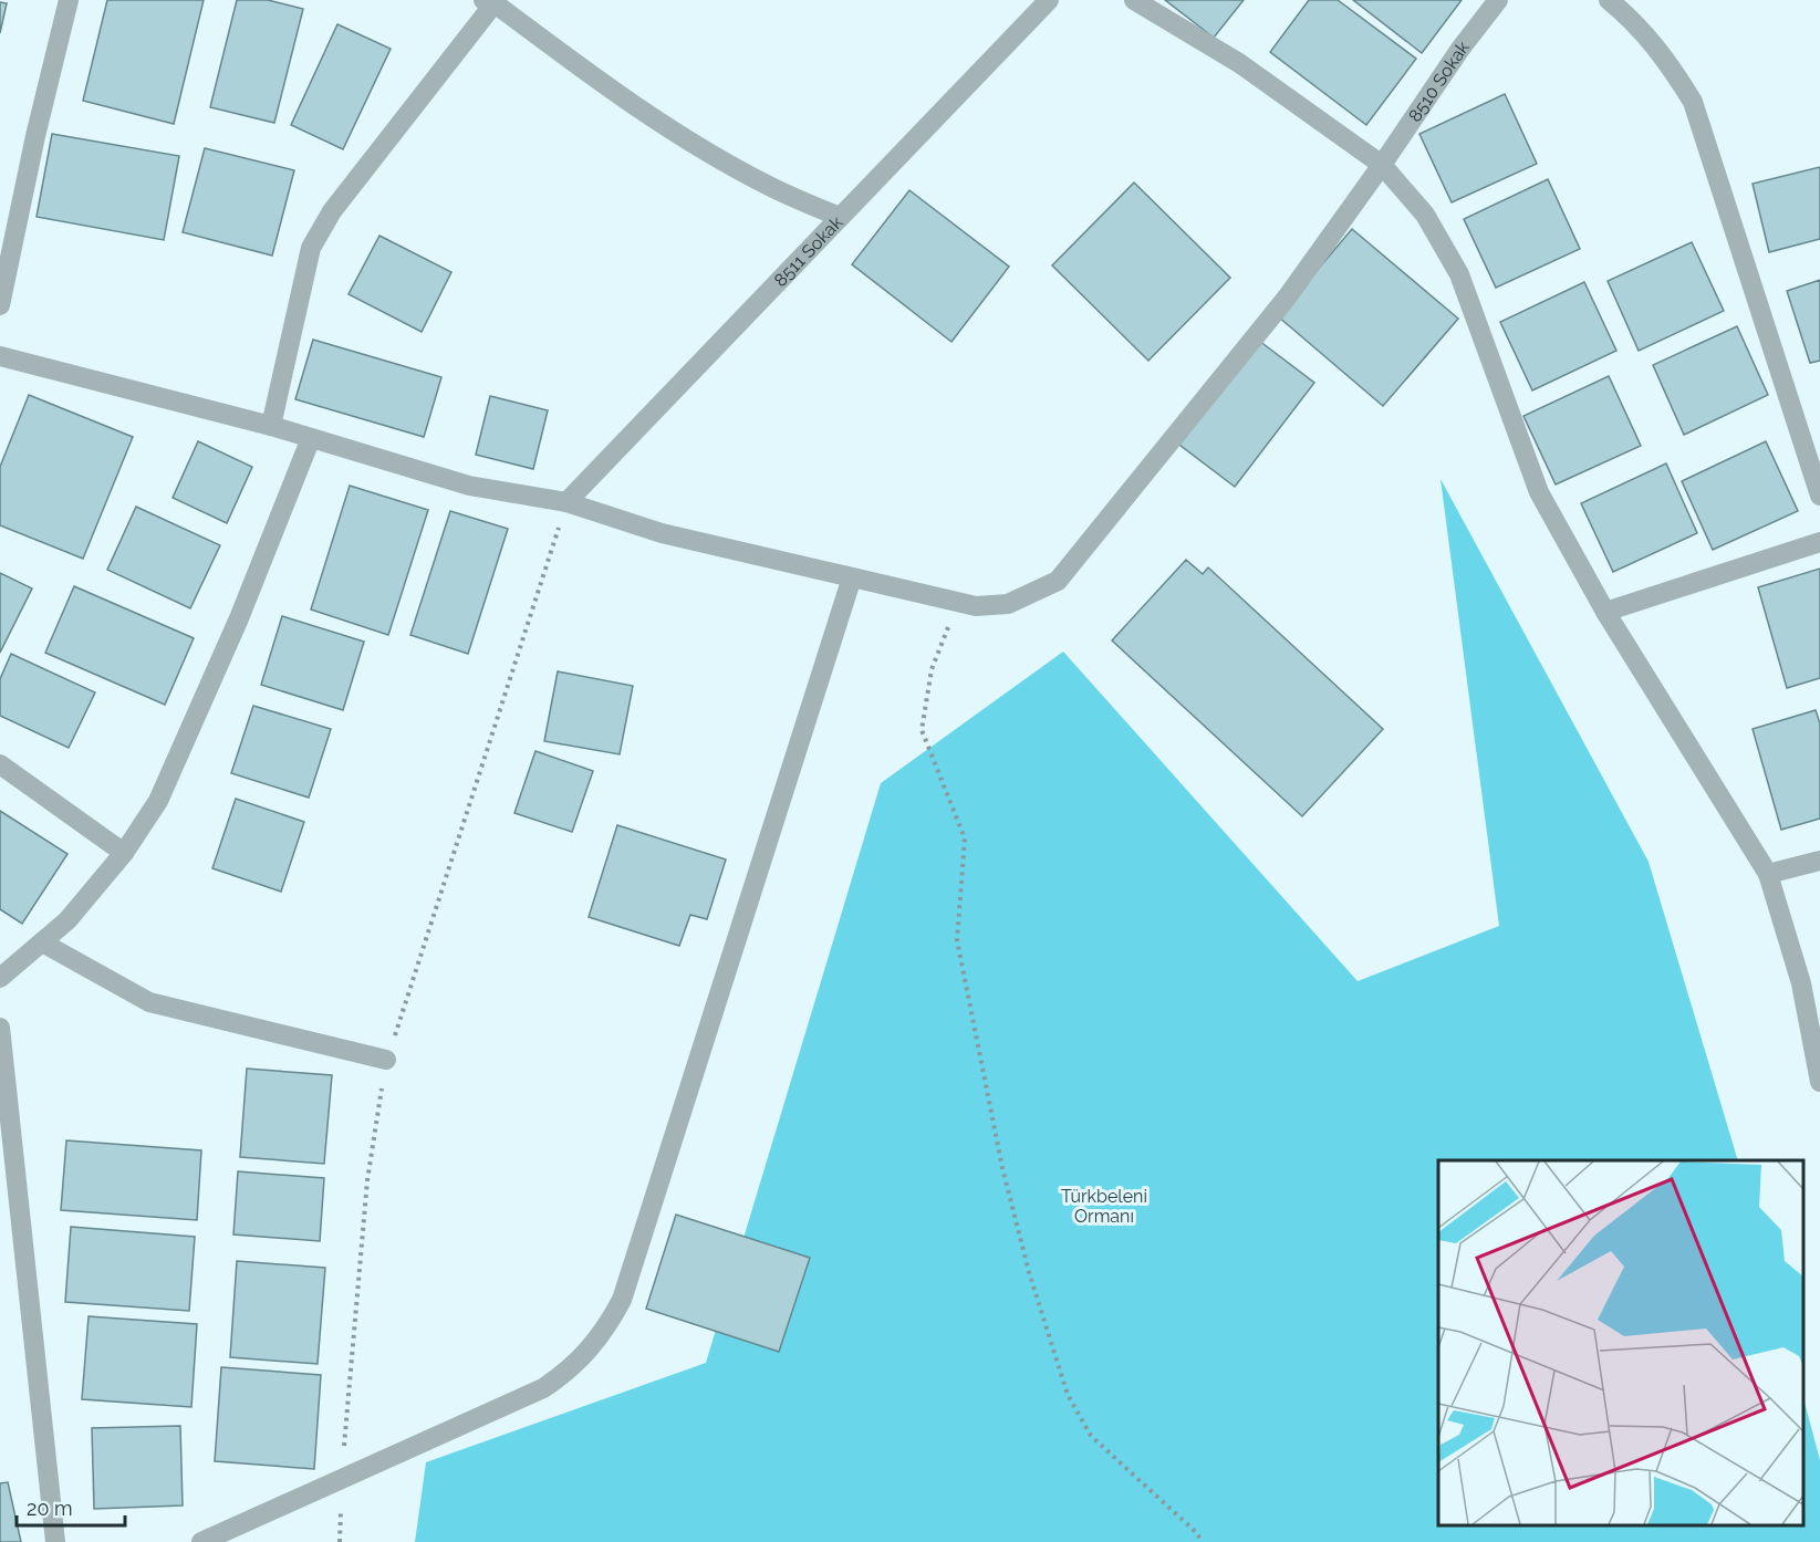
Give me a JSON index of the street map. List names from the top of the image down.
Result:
{
  "streets": {
    "street": ["8510 Sokak", "8511 Sokak"]
  },
  "crossings": [
    ["8510 Sokak", "8511 Sokak"]
  ],
  "parks": ["Türkbeleni Ormanı"],
  "scale_bar": "20 m"
}
